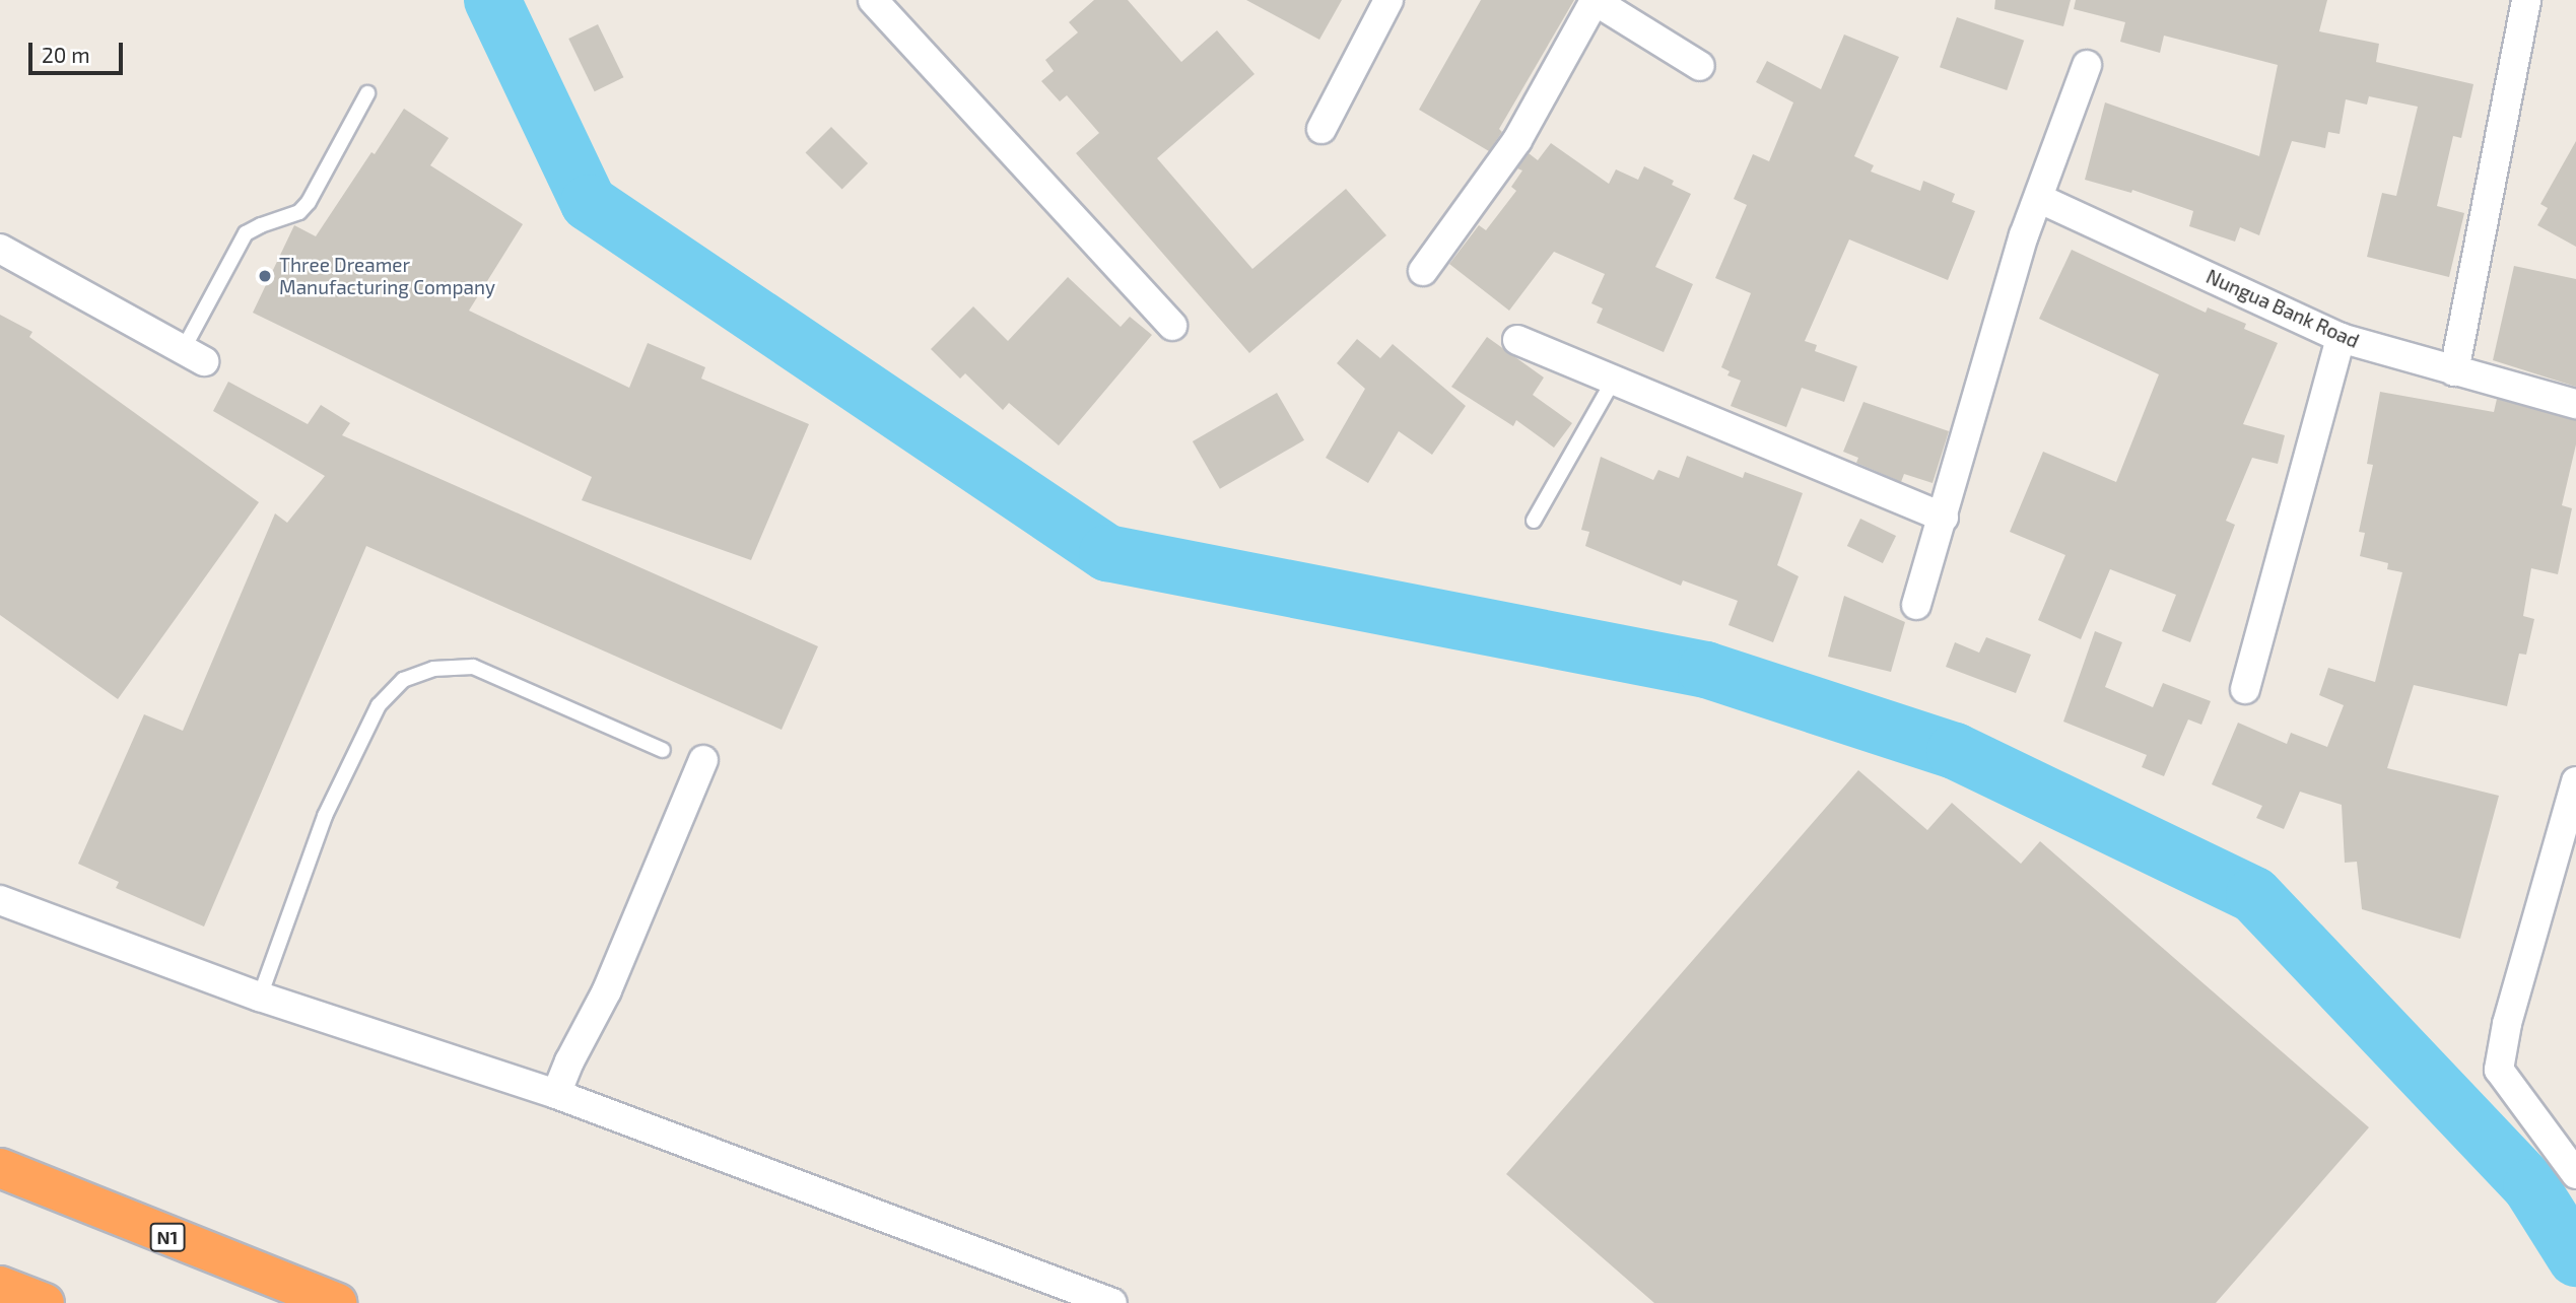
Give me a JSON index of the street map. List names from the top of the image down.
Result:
{
  "streets": {
    "highway": ["N1"],
    "street": ["Nungua Bank Road"]
  },
  "places": ["Three Dreamer Manufacturing Company"],
  "scale_bar": "20 m"
}
